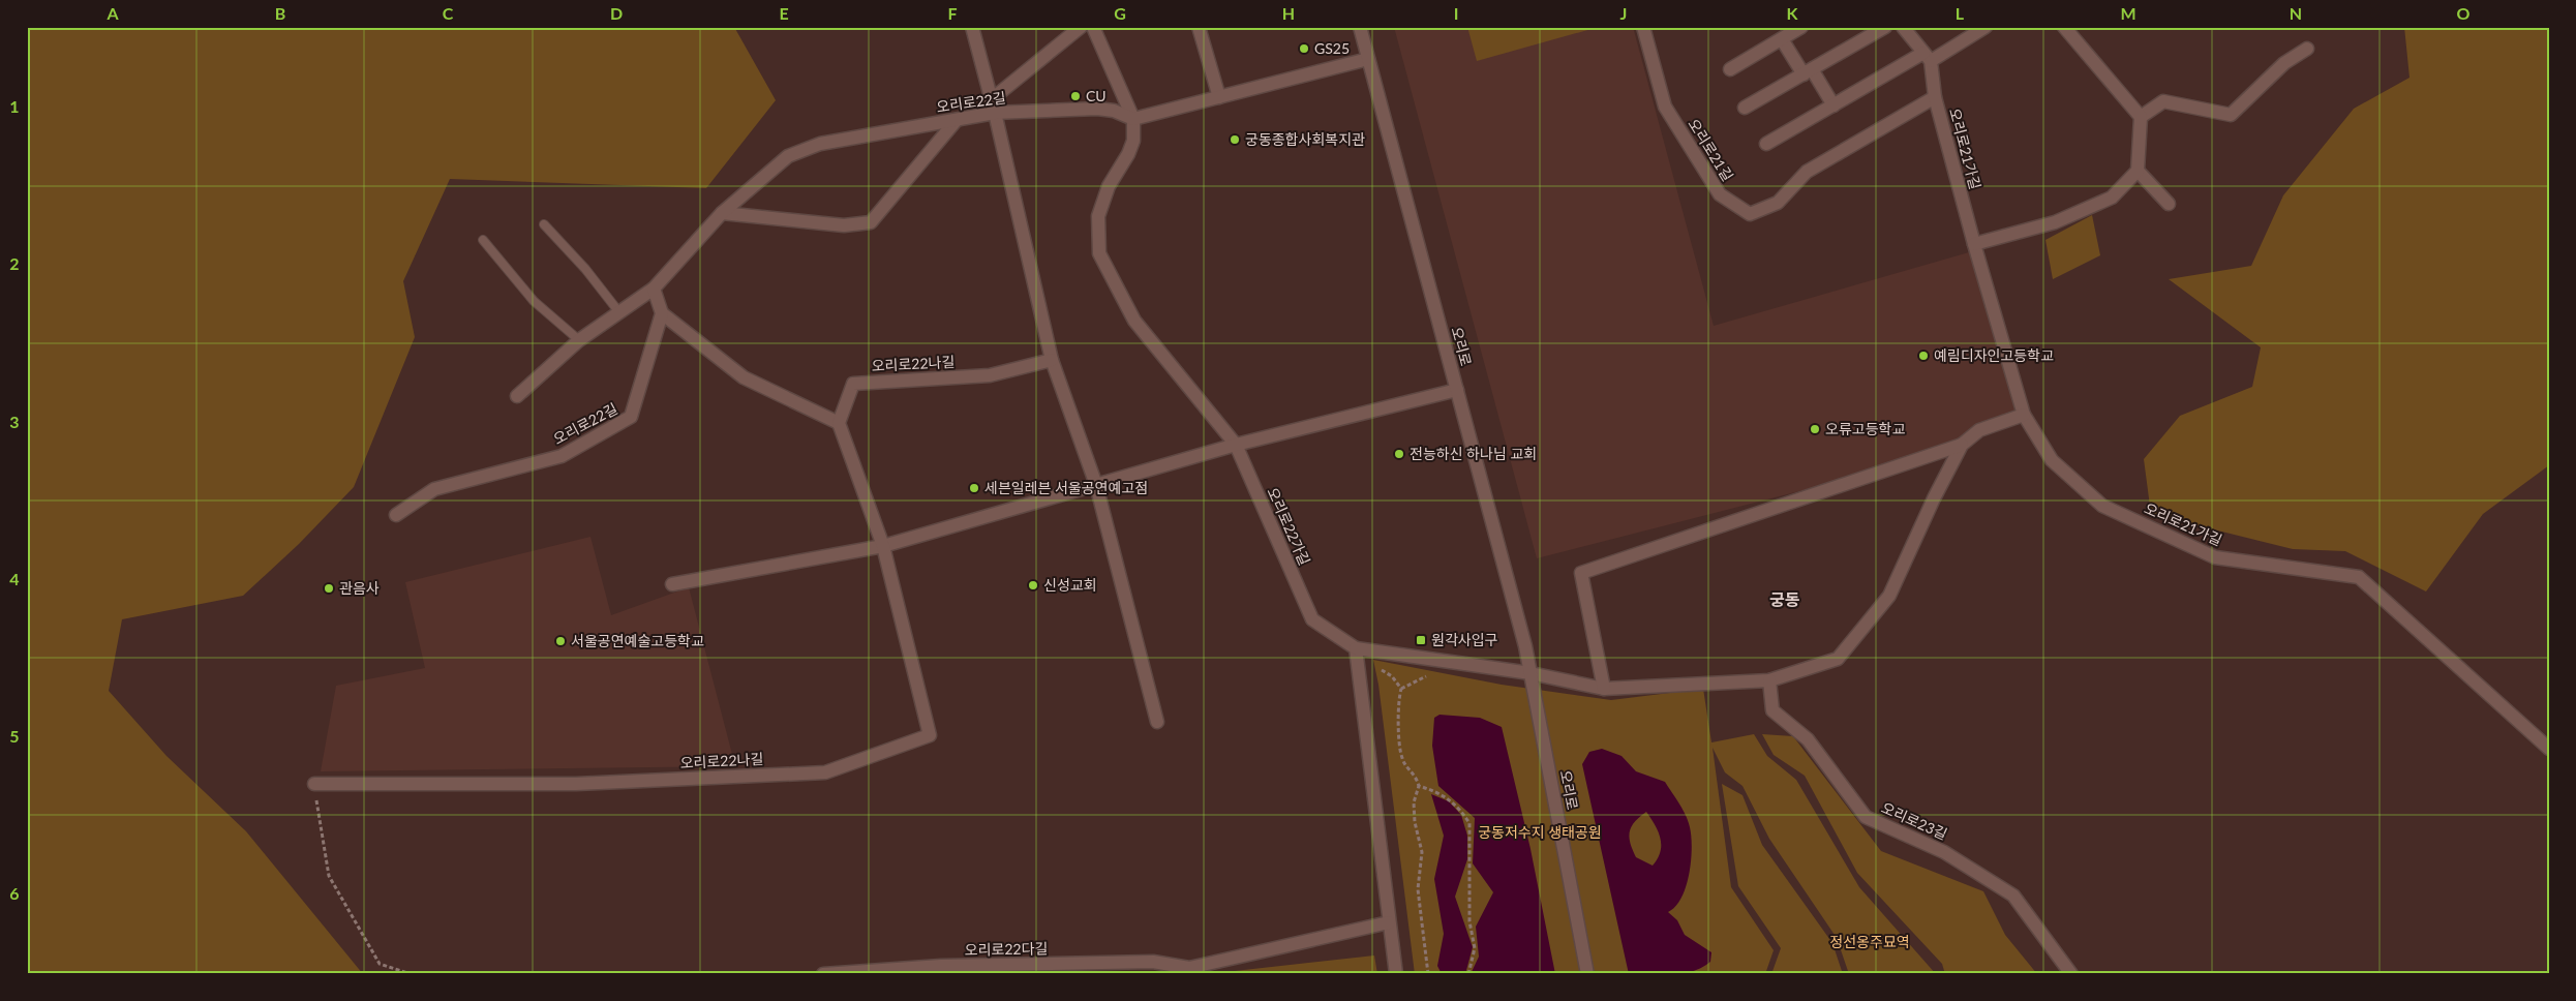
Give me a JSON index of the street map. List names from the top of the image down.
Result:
{
  "streets": {
    "street": [
      "오리로22길",
      "오리로21가길",
      "오리로21길",
      "오리로",
      "오리로22나길",
      "오리로22가길",
      "오리로23길",
      "오리로22다길"
    ]
  },
  "crossings": [
    ["오리로22길", "오리로22가길"],
    ["오리로21가길", "오리로21길"]
  ],
  "districts": ["궁동"],
  "parks": ["궁동저수지 생태공원", "정선옹주묘역"],
  "places": {
    "other": [
      "GS25",
      "CU",
      "궁동종합사회복지관",
      "예림디자인고등학교",
      "오류고등학교",
      "전능하신 하나님 교회",
      "세븐일레븐 서울공연예고점",
      "신성교회",
      "관음사",
      "서울공연예술고등학교"
    ],
    "transit": ["원각사입구"]
  },
  "grid": {
    "columns": [
      "A",
      "B",
      "C",
      "D",
      "E",
      "F",
      "G",
      "H",
      "I",
      "J",
      "K",
      "L",
      "M",
      "N",
      "O"
    ],
    "rows": [
      "1",
      "2",
      "3",
      "4",
      "5",
      "6"
    ]
  }
}
